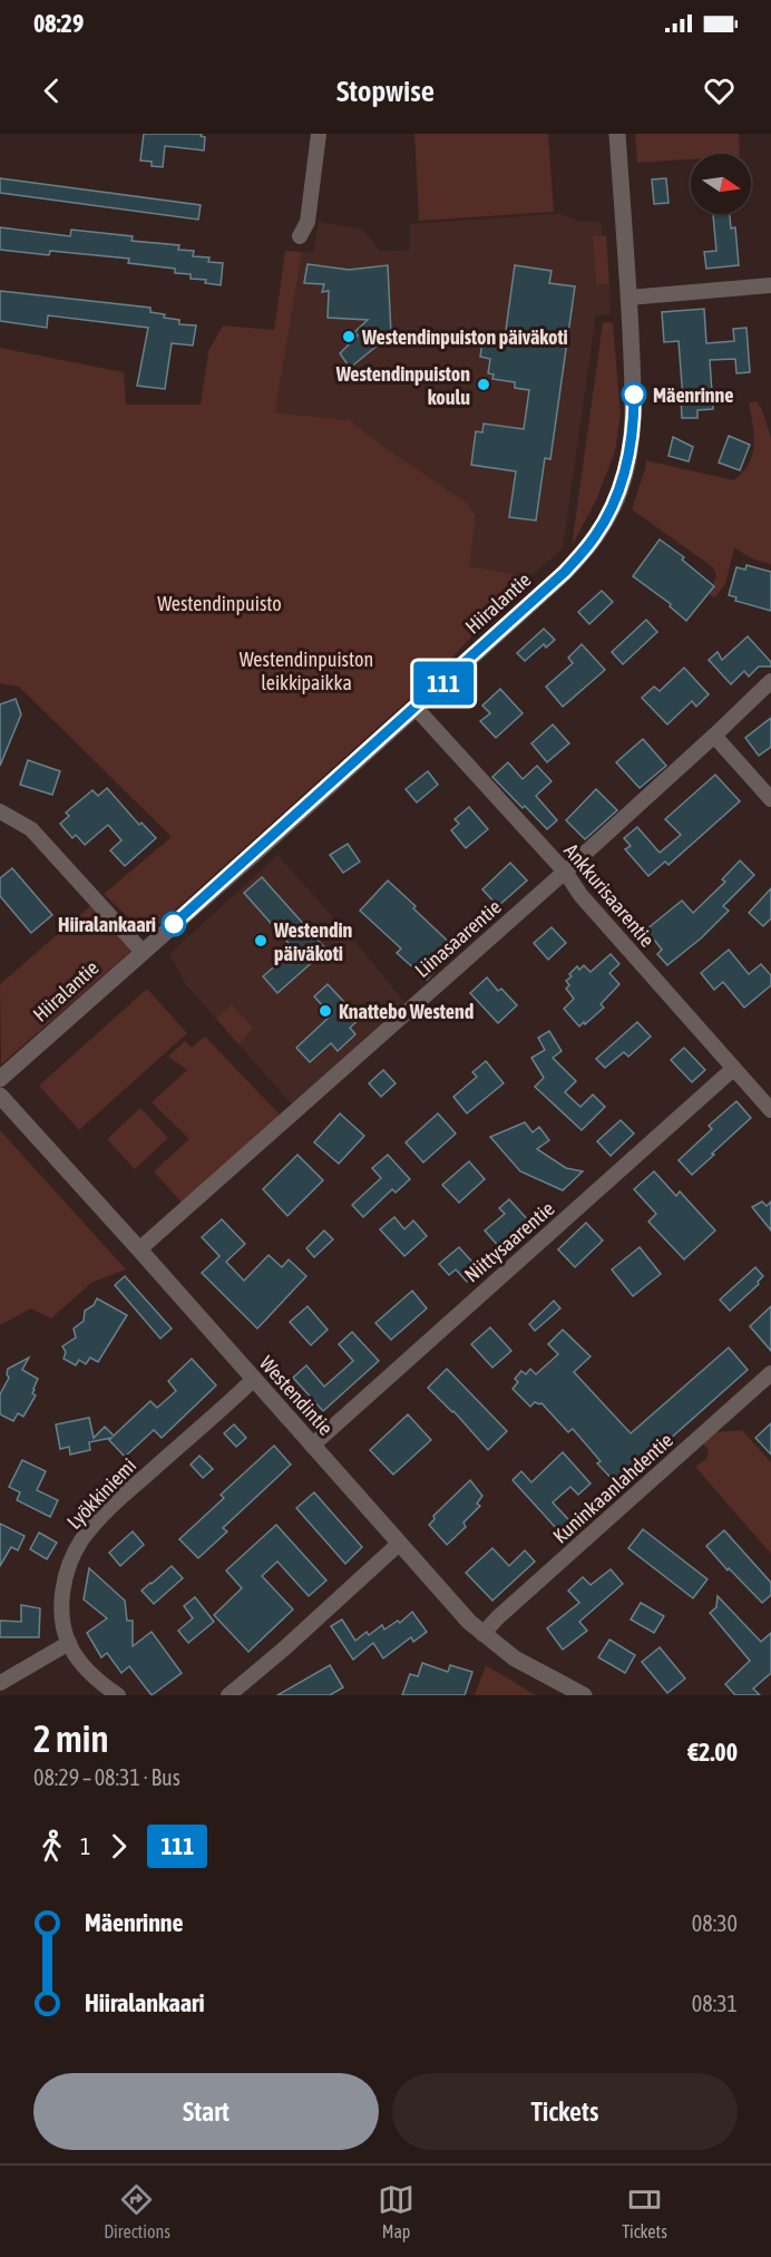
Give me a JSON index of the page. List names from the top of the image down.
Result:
{
  "streets": {
    "street": [
      "Hiiralantie",
      "Ankkurisaarentie",
      "Liinasaarentie",
      "Niittysaarentie",
      "Westendintie",
      "Kuninkaanlahdentie",
      "Lyökkiniemi"
    ]
  },
  "crossings": [
    ["Hiiralantie", "Ankkurisaarentie"],
    ["Ankkurisaarentie", "Liinasaarentie"],
    ["Ankkurisaarentie", "Niittysaarentie"],
    ["Liinasaarentie", "Westendintie"],
    ["Niittysaarentie", "Westendintie"],
    ["Westendintie", "Kuninkaanlahdentie"],
    ["Westendintie", "Lyökkiniemi"]
  ],
  "parks": ["Westendinpuisto", "Westendinpuiston leikkipaikka"],
  "places": [
    "Westendinpuiston päiväkoti",
    "Westendinpuiston koulu",
    "Mäenrinne",
    "Hiiralankaari",
    "Westendin päiväkoti",
    "Knattebo Westend"
  ],
  "lines": ["bus line 111"],
  "north": "right",
  "page": {
    "status": "08:29",
    "header": "Stopwise",
    "on_map": "111",
    "heading": ["2 min", "08:29 – 08:31 · Bus", "€2.00"],
    "legs": ["1", "111"],
    "list": [
      {
        "name": "Mäenrinne",
        "value": "08:30"
      },
      {
        "name": "Hiiralankaari",
        "value": "08:31"
      }
    ],
    "buttons": ["Start", "Tickets"],
    "tabs": ["Directions", "Map", "Tickets"]
  }
}
